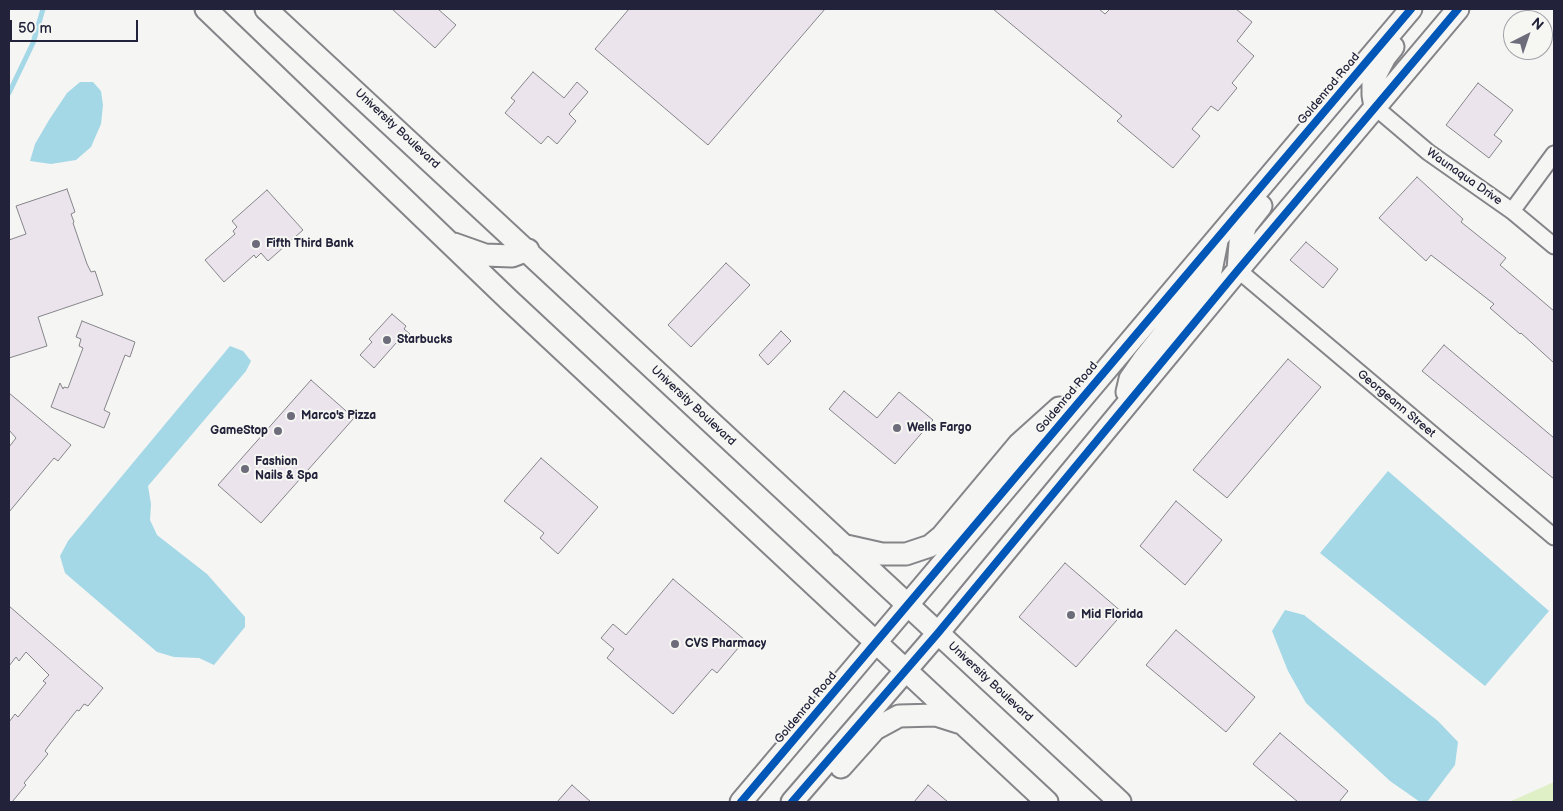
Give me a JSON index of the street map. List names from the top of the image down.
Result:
{
  "streets": {
    "main road": ["Goldenrod Road", "University Boulevard"],
    "street": ["Waunaqua Drive", "Georgeann Street"]
  },
  "crossings": [
    ["Goldenrod Road", "University Boulevard"]
  ],
  "places": [
    "Fifth Third Bank",
    "Starbucks",
    "Marco's Pizza",
    "Wells Fargo",
    "GameStop",
    "Fashion Nails & Spa",
    "Mid Florida",
    "CVS Pharmacy"
  ],
  "scale_bar": "50 m",
  "north": "top right"
}
